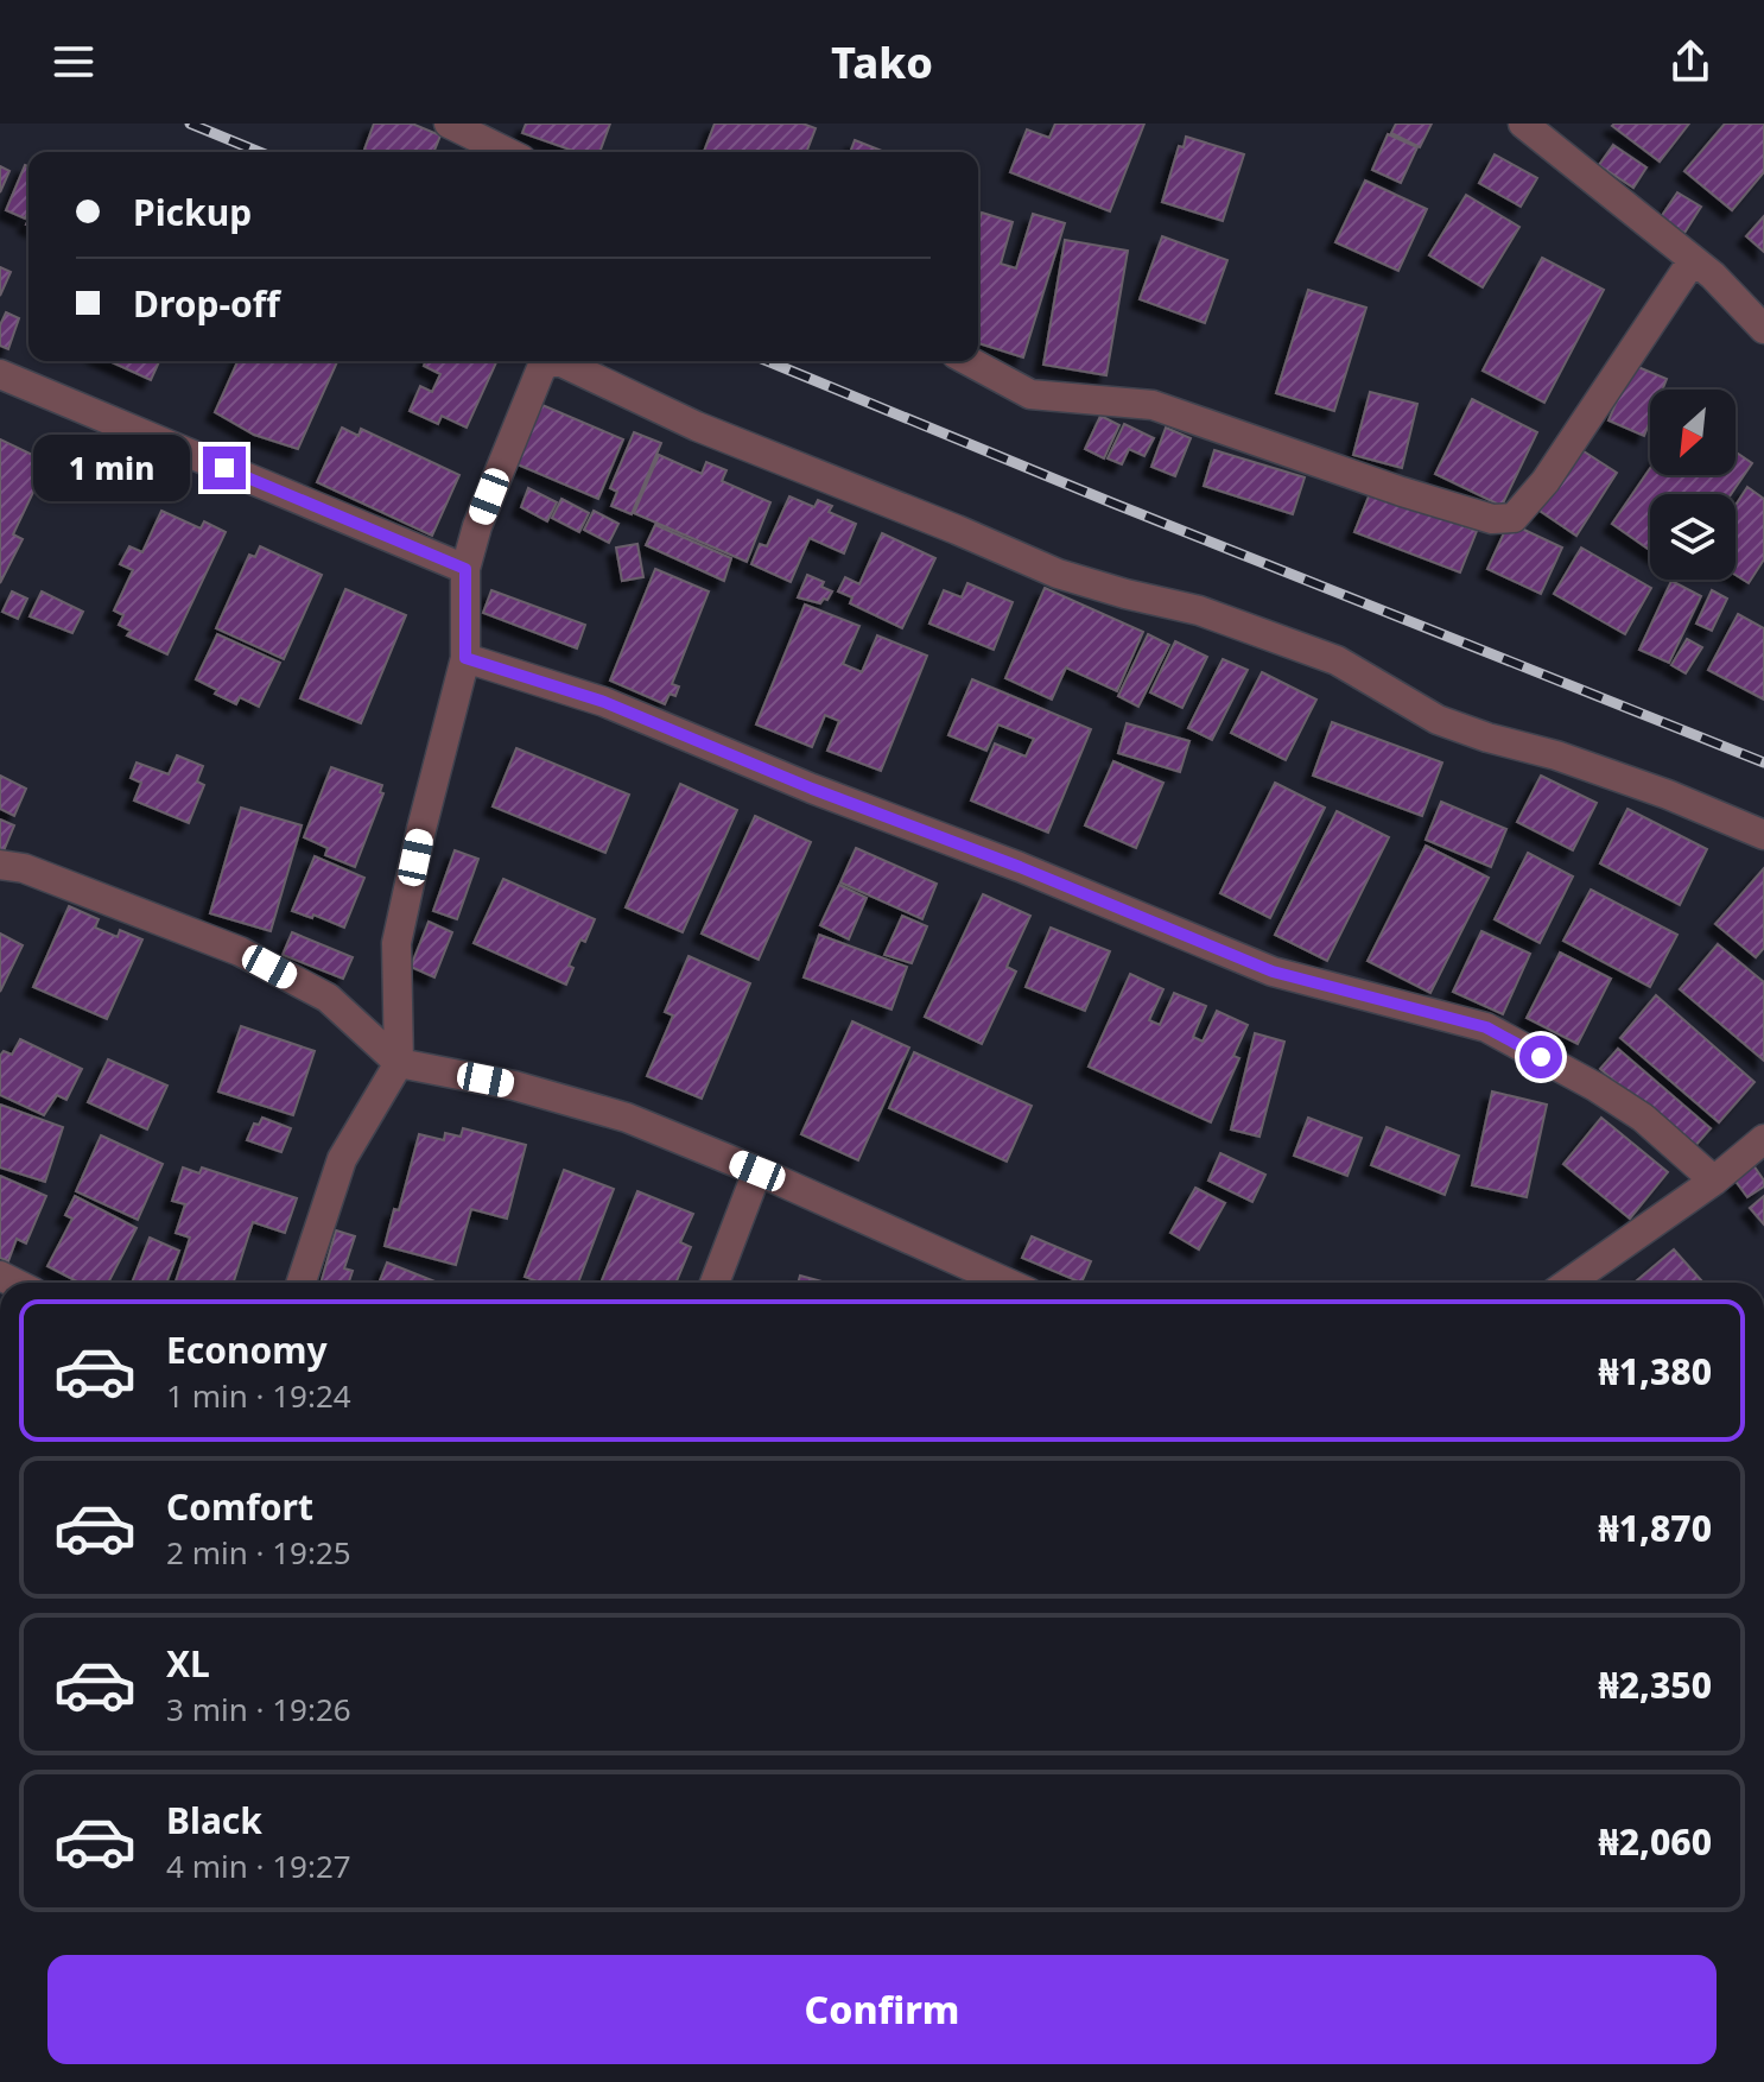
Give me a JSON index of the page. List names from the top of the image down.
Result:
{
  "north": "bottom left",
  "page": {
    "header": "Tako",
    "banner": ["Pickup", "Drop-off"],
    "bubble": "1 min",
    "list": [
      {
        "name": "Economy",
        "note": "1 min · 19:24",
        "value": "₦1,380"
      },
      {
        "name": "Comfort",
        "note": "2 min · 19:25",
        "value": "₦1,870"
      },
      {
        "name": "XL",
        "note": "3 min · 19:26",
        "value": "₦2,350"
      },
      {
        "name": "Black",
        "note": "4 min · 19:27",
        "value": "₦2,060"
      }
    ],
    "buttons": "Confirm"
  }
}
